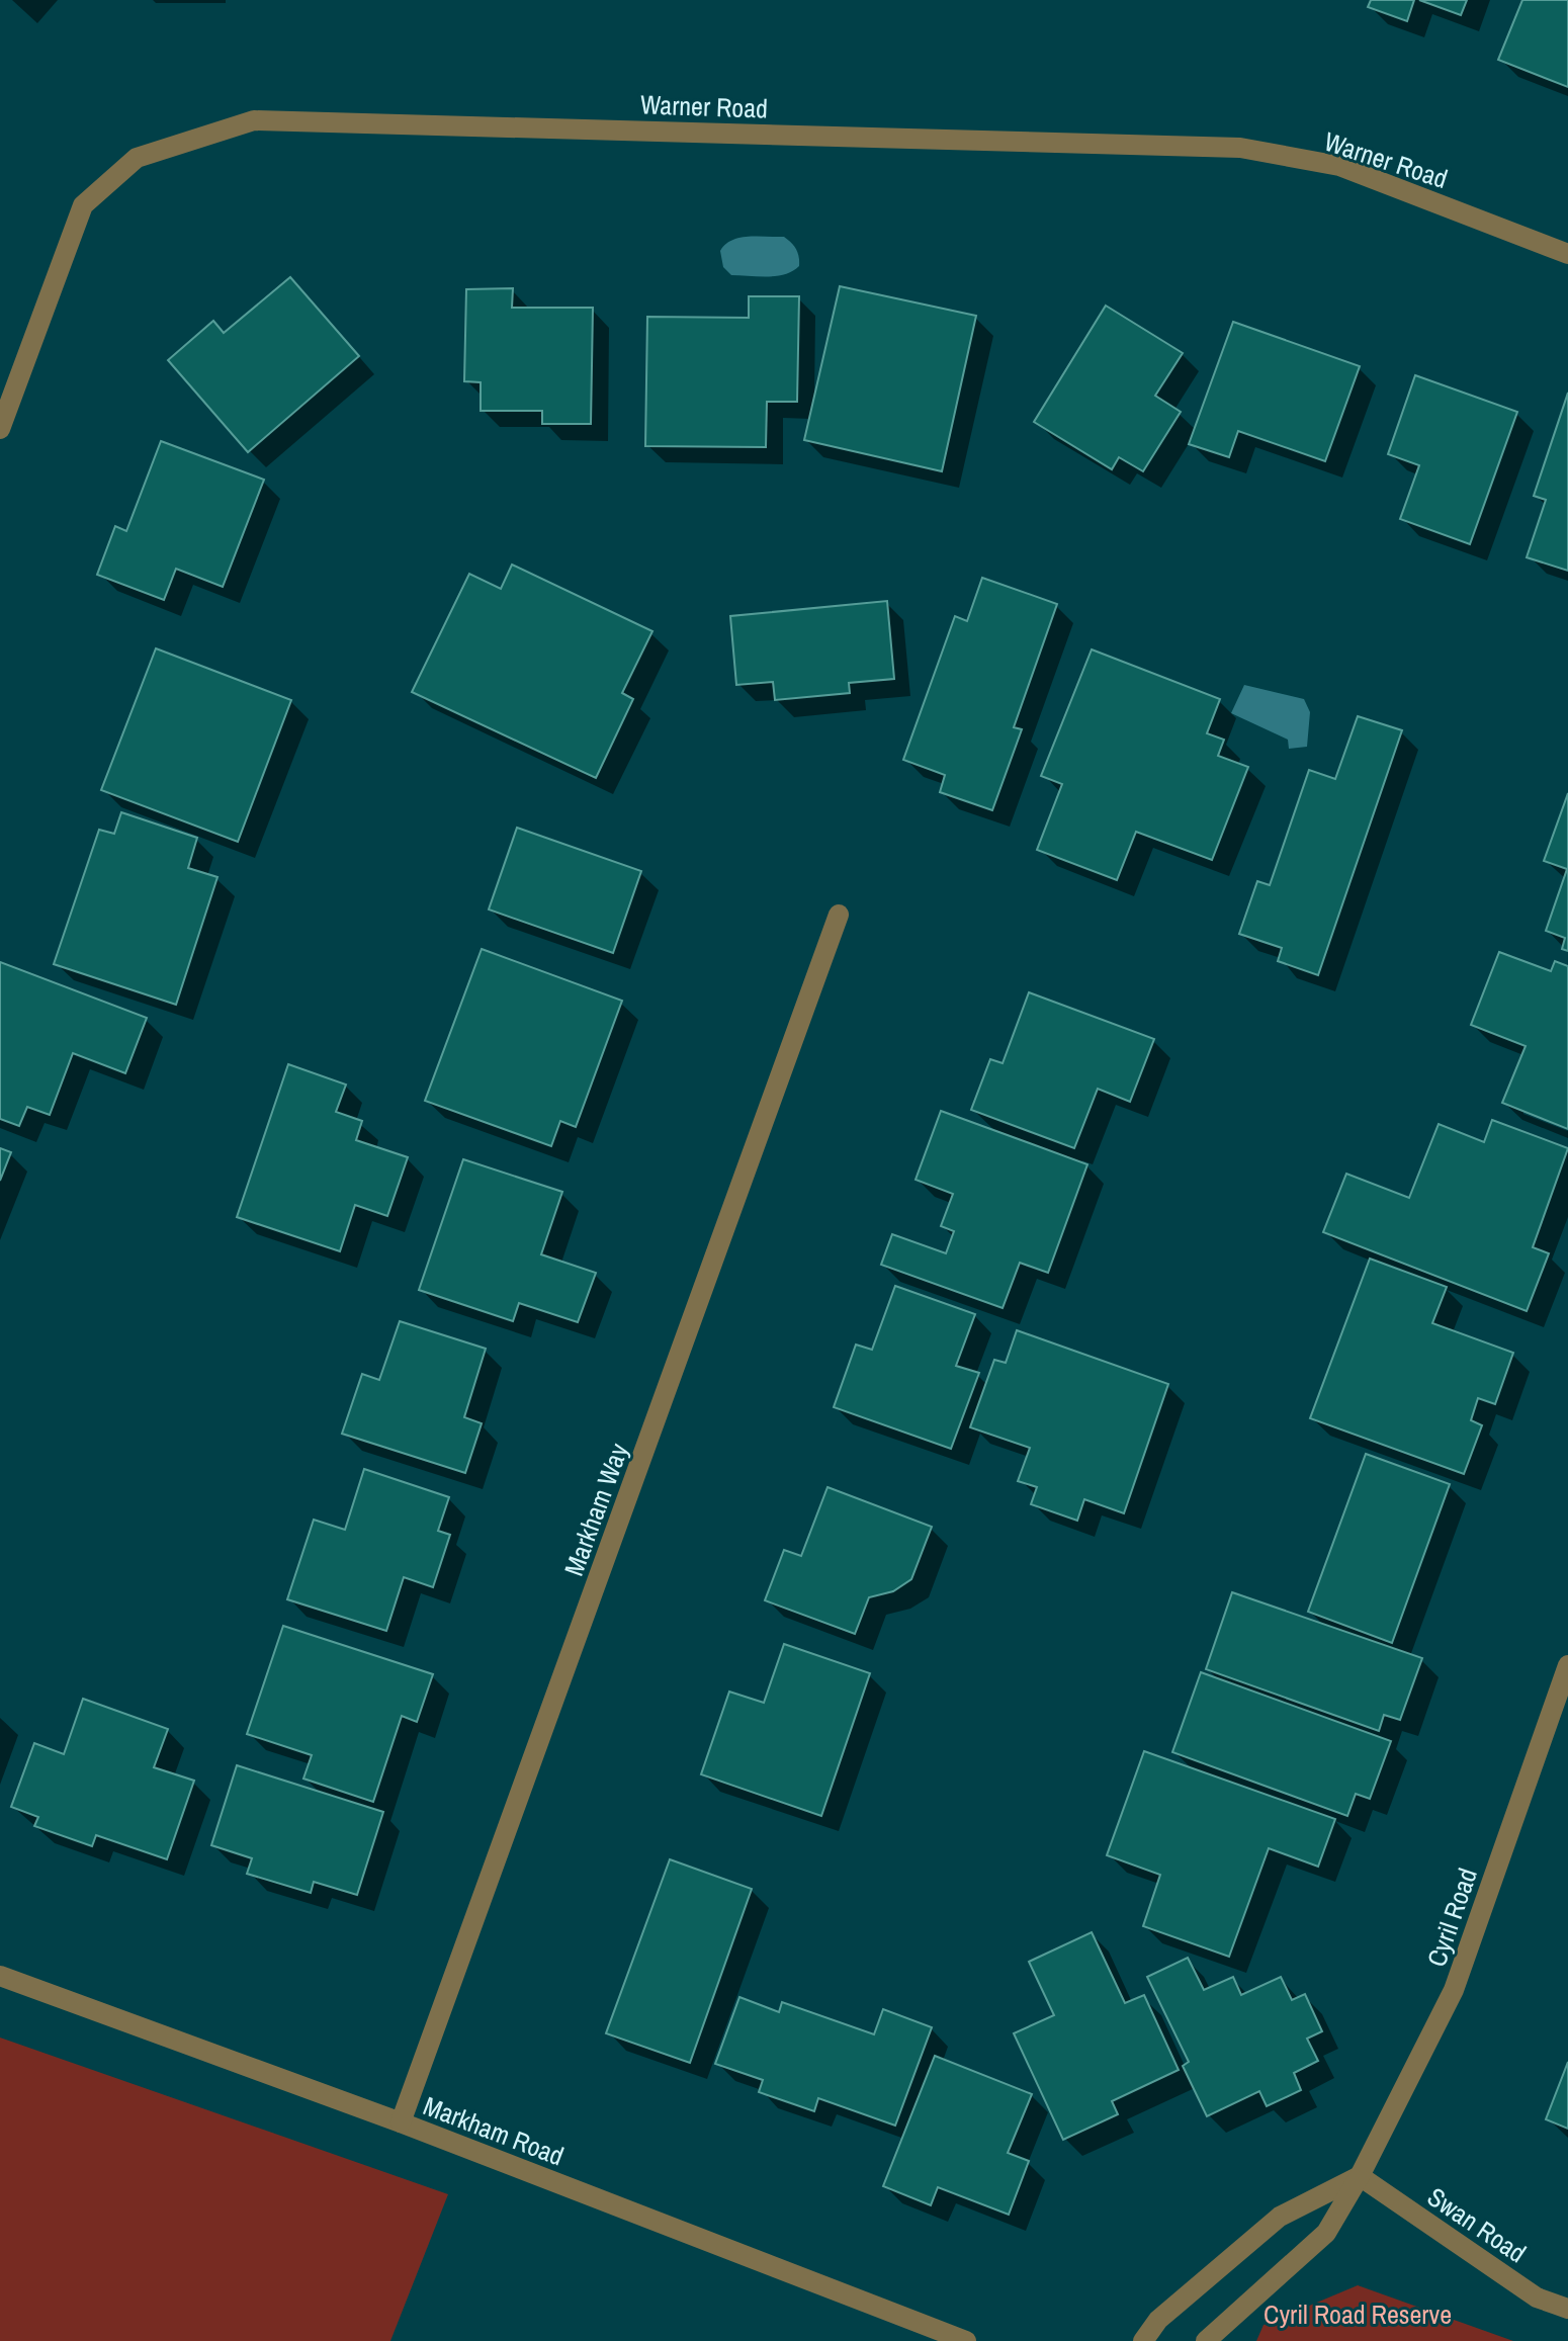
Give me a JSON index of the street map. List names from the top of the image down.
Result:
{
  "streets": {
    "street": [
      "Warner Road",
      "Markham Way",
      "Cyril Road",
      "Markham Road",
      "Swan Road"
    ]
  },
  "crossings": [
    ["Markham Way", "Markham Road"],
    ["Cyril Road", "Swan Road"]
  ],
  "parks": ["Cyril Road Reserve"]
}
